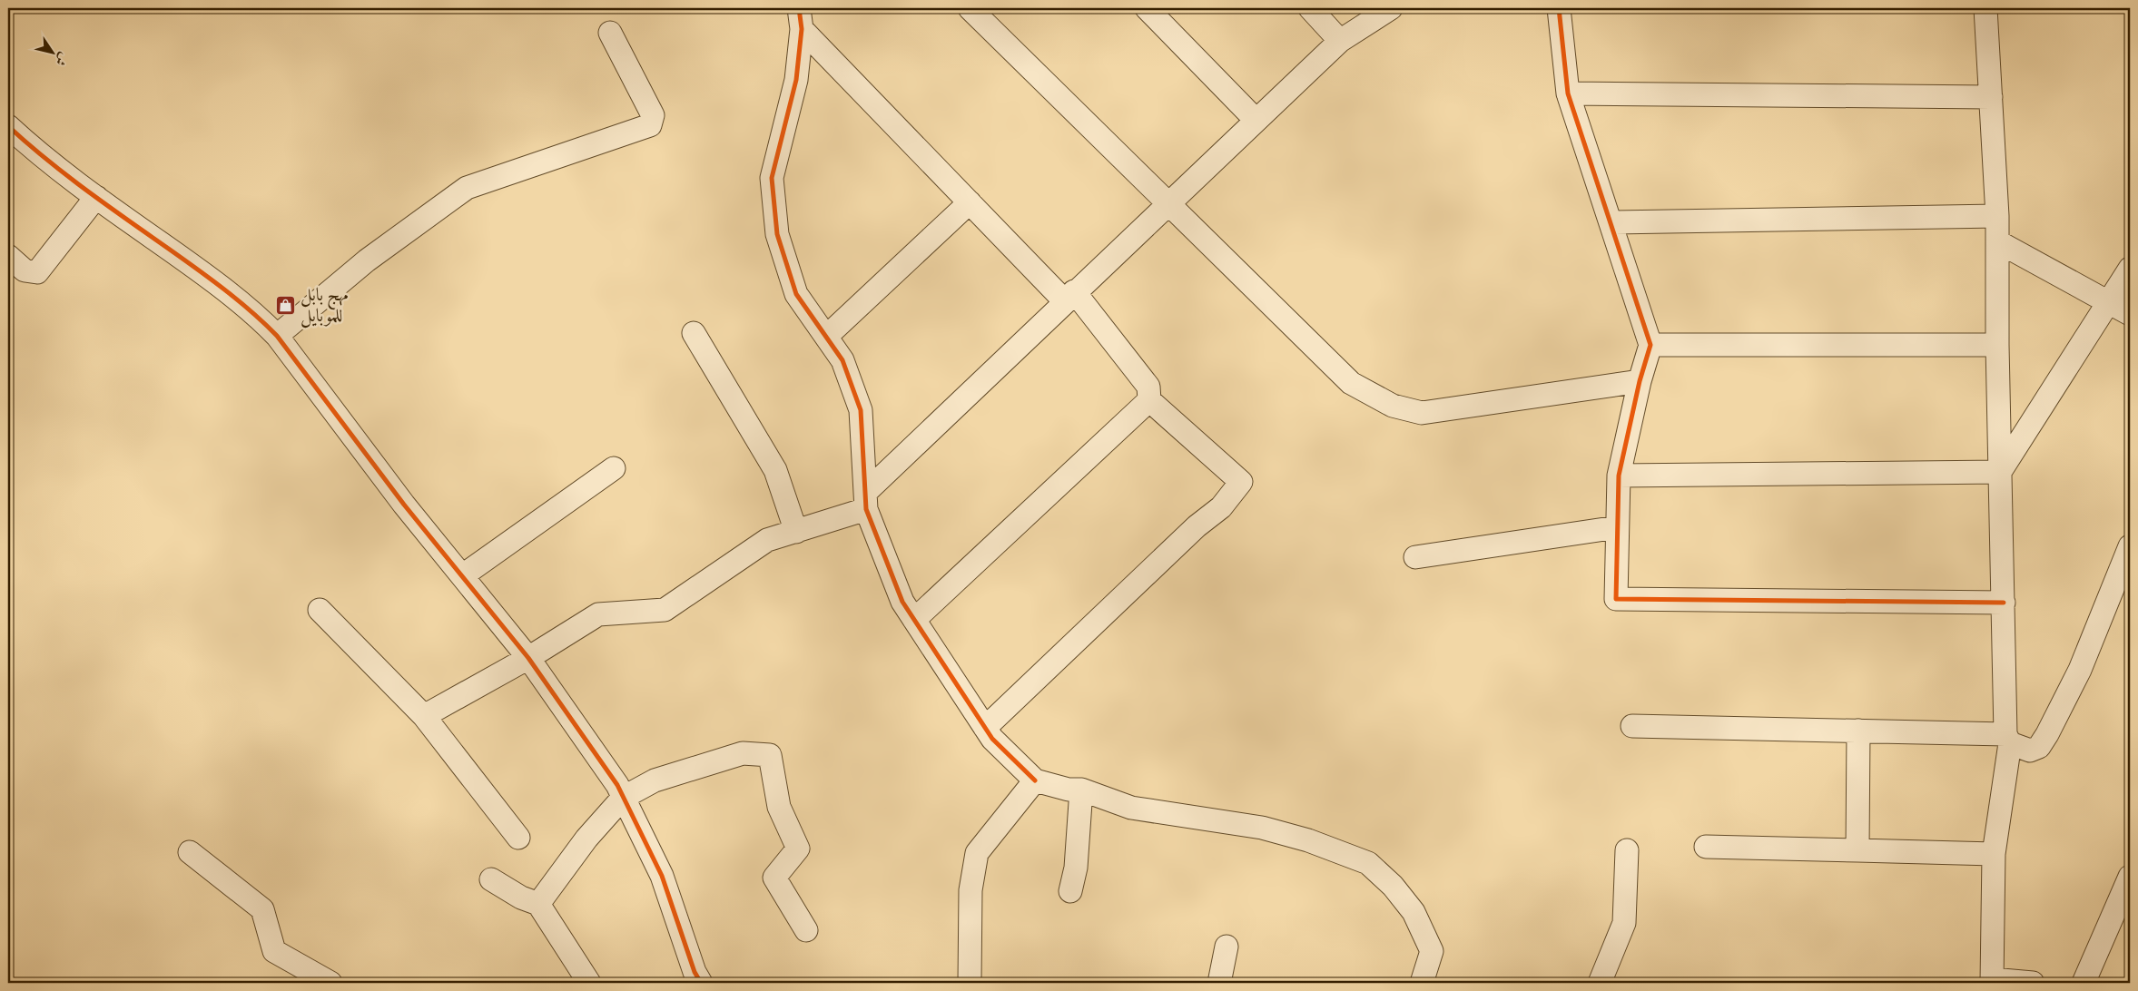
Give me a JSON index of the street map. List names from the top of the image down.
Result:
{
  "places": {
    "shop": ["مهج بابل للموبايل"]
  },
  "north": "bottom right"
}
